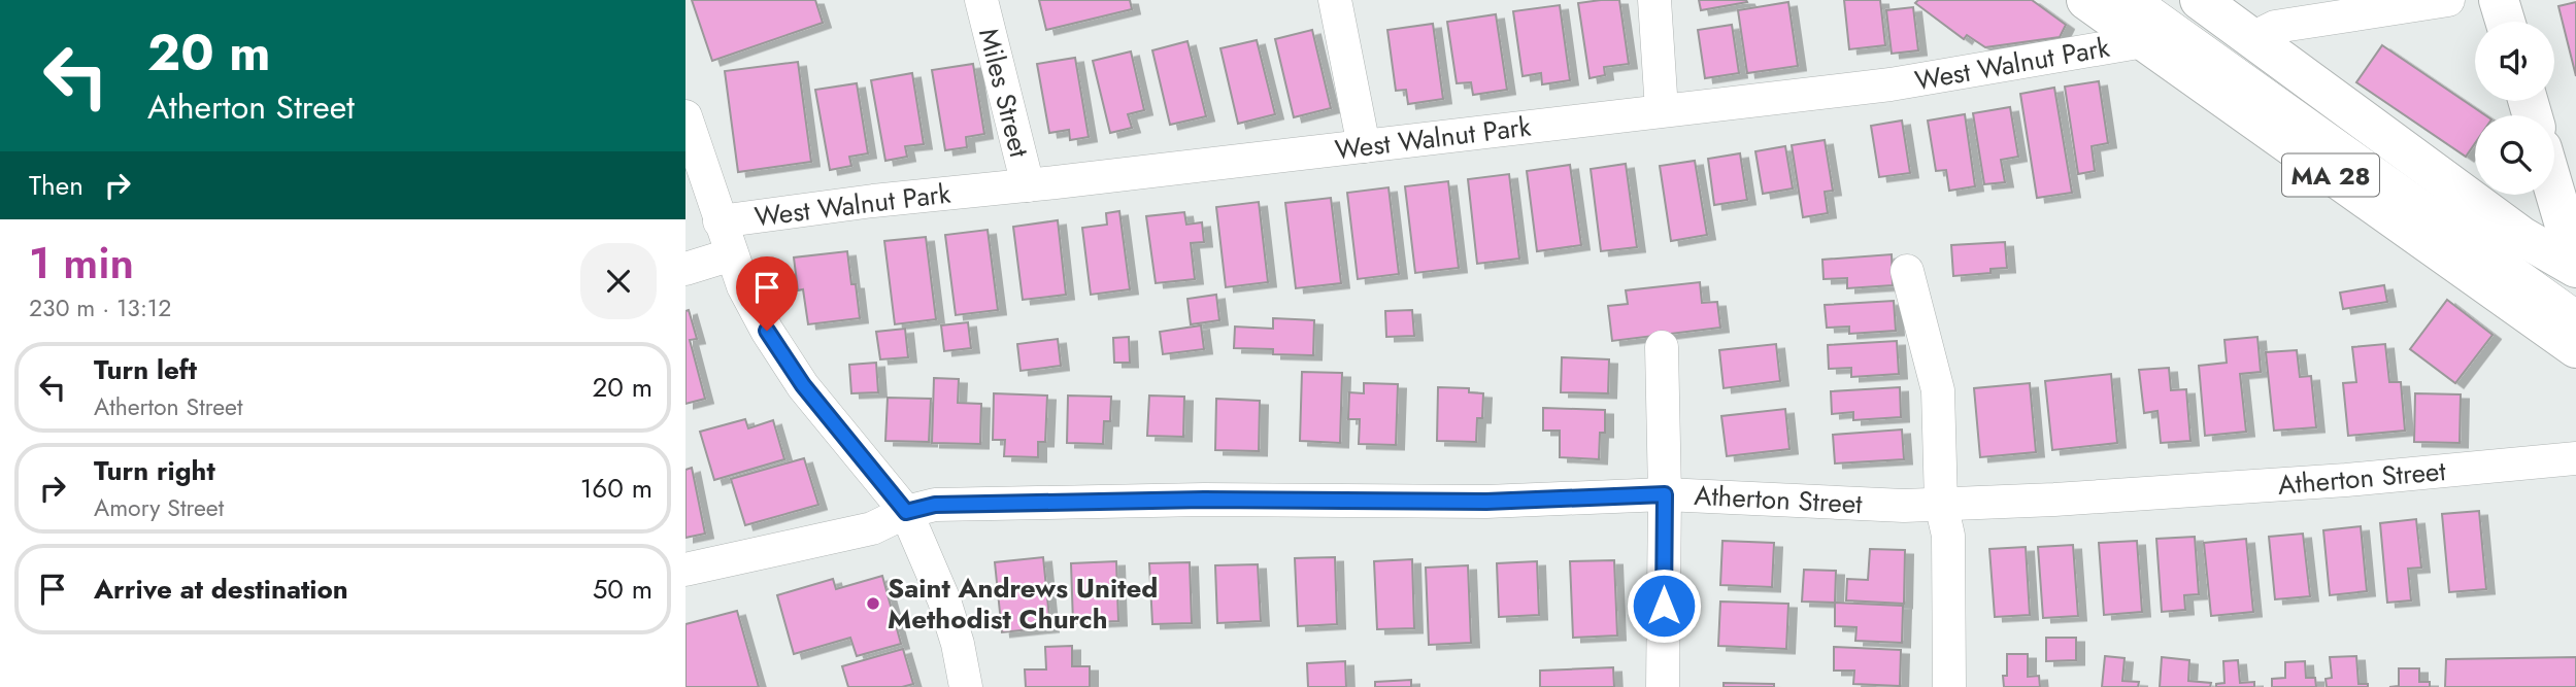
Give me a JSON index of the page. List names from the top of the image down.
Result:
{
  "streets": {
    "main road": ["MA 28"],
    "street": ["West Walnut Park", "Miles Street", "Atherton Street"]
  },
  "crossings": [
    ["West Walnut Park", "Miles Street"],
    ["West Walnut Park", "MA 28"]
  ],
  "places": ["Saint Andrews United Methodist Church"],
  "page": {
    "turn": ["20 m", "Atherton Street"],
    "then": "Then",
    "heading": ["1 min", "230 m · 13:12"],
    "list": [
      {
        "name": "Turn left",
        "note": "Atherton Street",
        "value": "20 m"
      },
      {
        "name": "Turn right",
        "note": "Amory Street",
        "value": "160 m"
      },
      {
        "name": "Arrive at destination",
        "value": "50 m"
      }
    ]
  }
}
